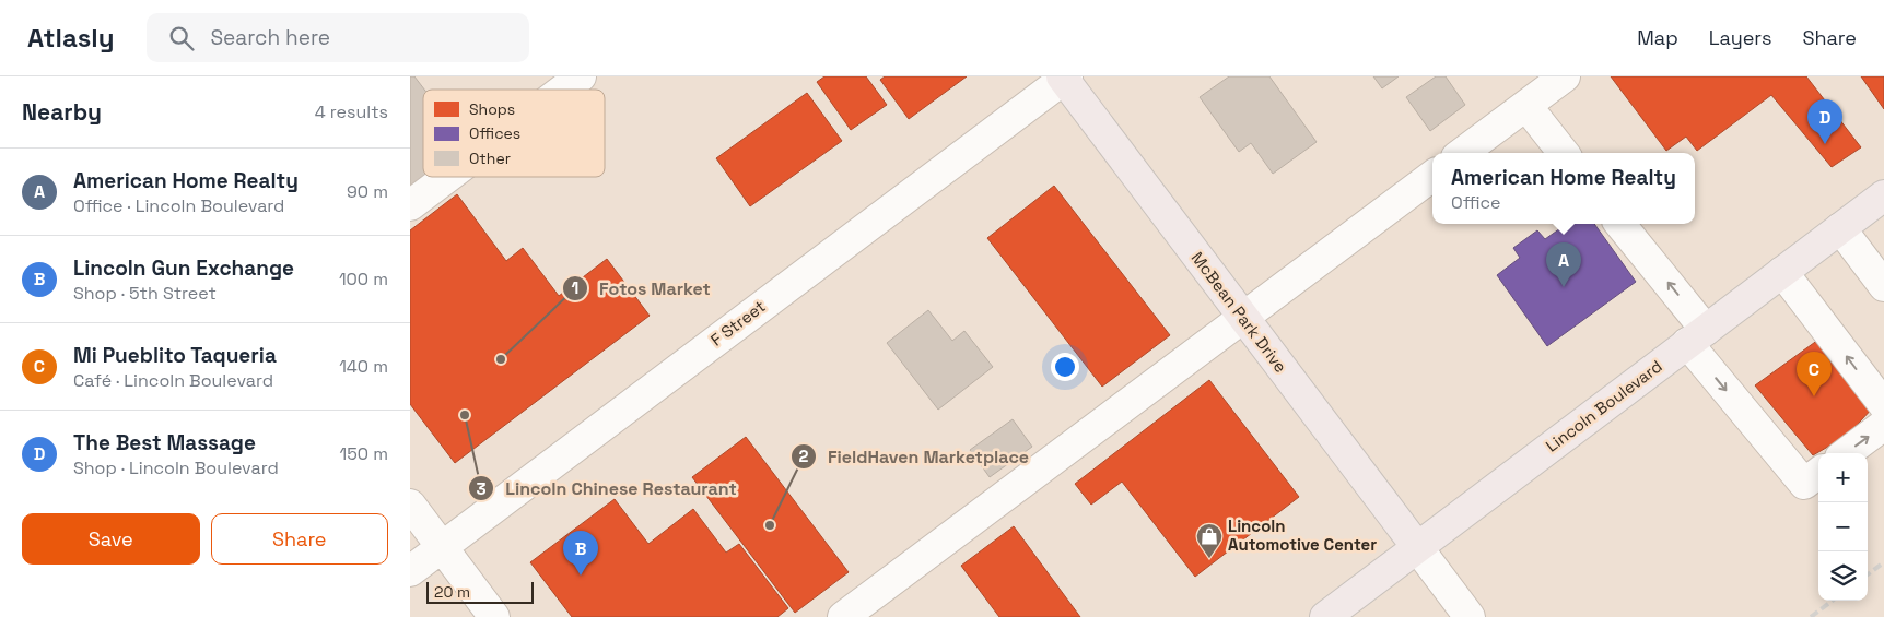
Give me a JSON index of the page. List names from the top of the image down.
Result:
{
  "streets": {
    "main road": ["McBean Park Drive", "Lincoln Boulevard"],
    "street": ["F Street"]
  },
  "crossings": [
    ["McBean Park Drive", "F Street"],
    ["McBean Park Drive", "Lincoln Boulevard"]
  ],
  "places": {
    "other": ["Fotos Market", "Lincoln Chinese Restaurant", "FieldHaven Marketplace"],
    "shop": ["Lincoln Automotive Center"]
  },
  "legend": ["Shops", "Offices", "Other"],
  "scale_bar": "20 m",
  "page": {
    "header": "Atlasly",
    "search": "Search here",
    "nav": ["Map", "Layers", "Share"],
    "heading": ["Nearby", "4 results"],
    "pins": [
      "D",
      "A",
      "C",
      "B"
    ],
    "list": [
      {
        "mark": "A",
        "name": "American Home Realty",
        "note": "Office · Lincoln Boulevard",
        "value": "90 m"
      },
      {
        "mark": "B",
        "name": "Lincoln Gun Exchange",
        "note": "Shop · 5th Street",
        "value": "100 m"
      },
      {
        "mark": "C",
        "name": "Mi Pueblito Taqueria",
        "note": "Café · Lincoln Boulevard",
        "value": "140 m"
      },
      {
        "mark": "D",
        "name": "The Best Massage",
        "note": "Shop · Lincoln Boulevard",
        "value": "150 m"
      }
    ],
    "popup": ["American Home Realty", "Office"],
    "map_buttons": ["+", "−"],
    "buttons": ["Save", "Share"],
    "scale": "20 m"
  }
}
